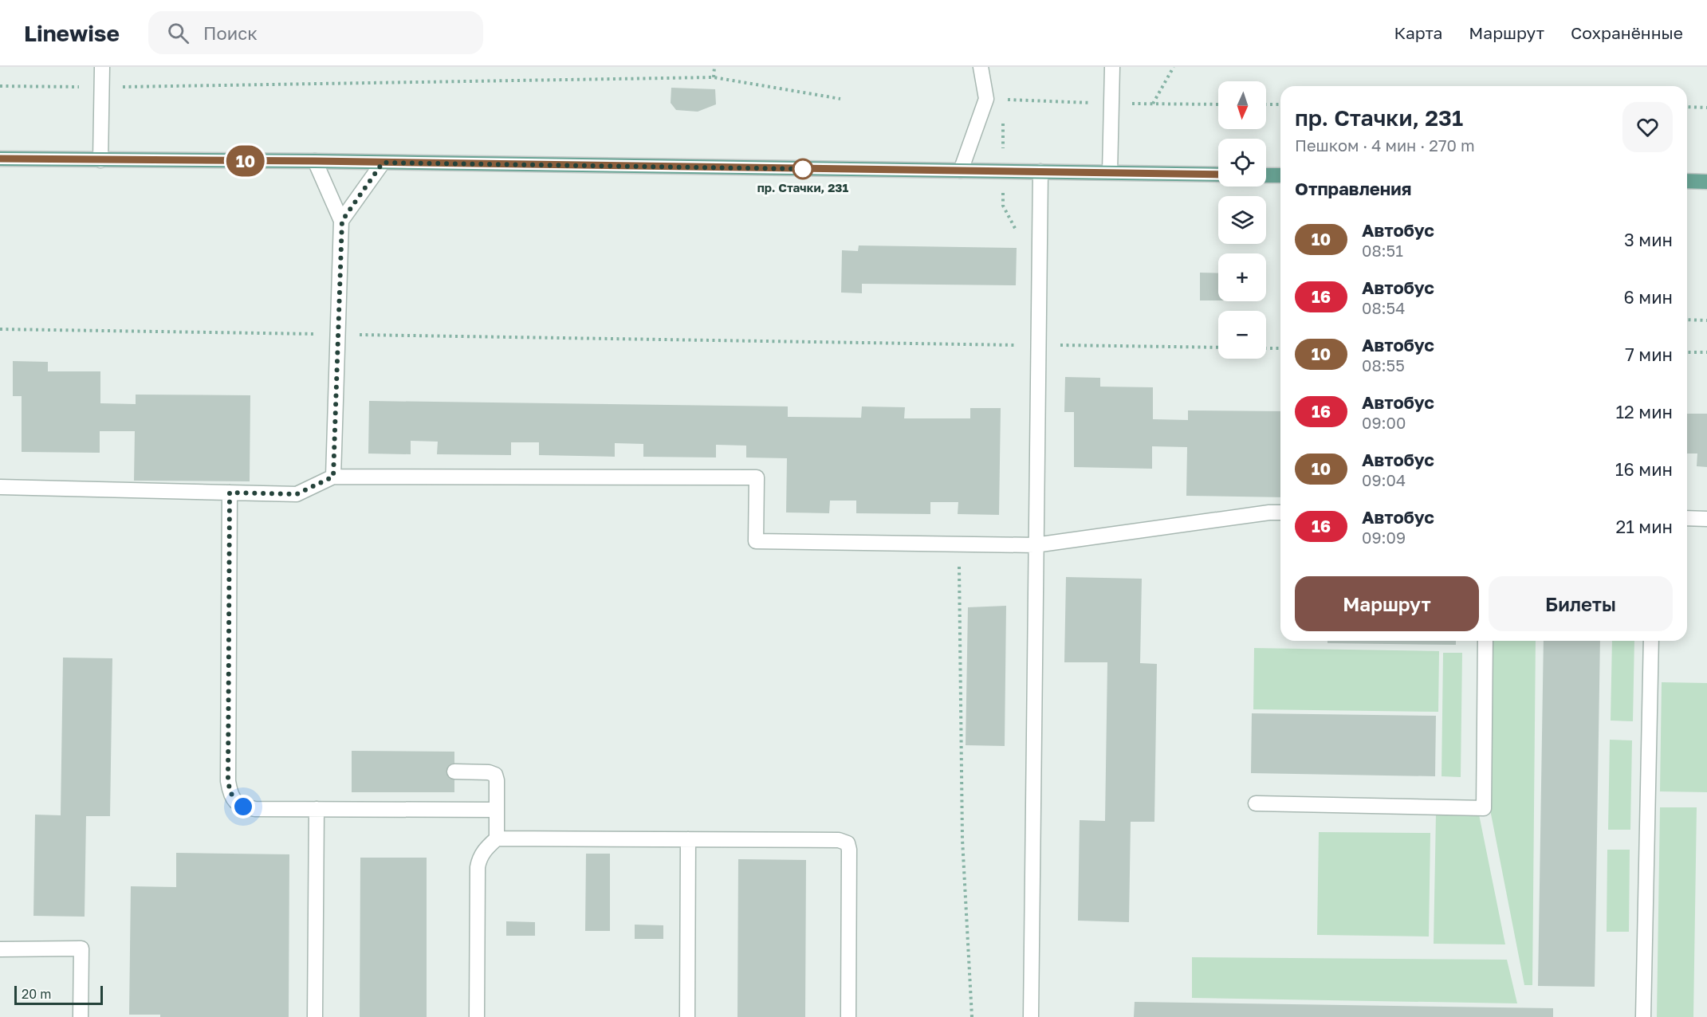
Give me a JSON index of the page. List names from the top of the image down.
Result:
{
  "places": ["пр. Стачки, 231"],
  "lines": ["bus line 10"],
  "scale_bar": "20 m",
  "north": "bottom",
  "page": {
    "header": "Linewise",
    "search": "Поиск",
    "nav": ["Карта", "Маршрут", "Сохранённые"],
    "on_map": "10",
    "map_buttons": ["+", "−"],
    "heading": [
      ["пр. Стачки, 231", "Пешком · 4 мин · 270 m"],
      "Отправления"
    ],
    "list": [
      {
        "mark": "10",
        "name": "Автобус",
        "note": "08:51",
        "value": "3 мин"
      },
      {
        "mark": "16",
        "name": "Автобус",
        "note": "08:54",
        "value": "6 мин"
      },
      {
        "mark": "10",
        "name": "Автобус",
        "note": "08:55",
        "value": "7 мин"
      },
      {
        "mark": "16",
        "name": "Автобус",
        "note": "09:00",
        "value": "12 мин"
      },
      {
        "mark": "10",
        "name": "Автобус",
        "note": "09:04",
        "value": "16 мин"
      },
      {
        "mark": "16",
        "name": "Автобус",
        "note": "09:09",
        "value": "21 мин"
      }
    ],
    "buttons": ["Маршрут", "Билеты"],
    "scale": "20 m"
  }
}
